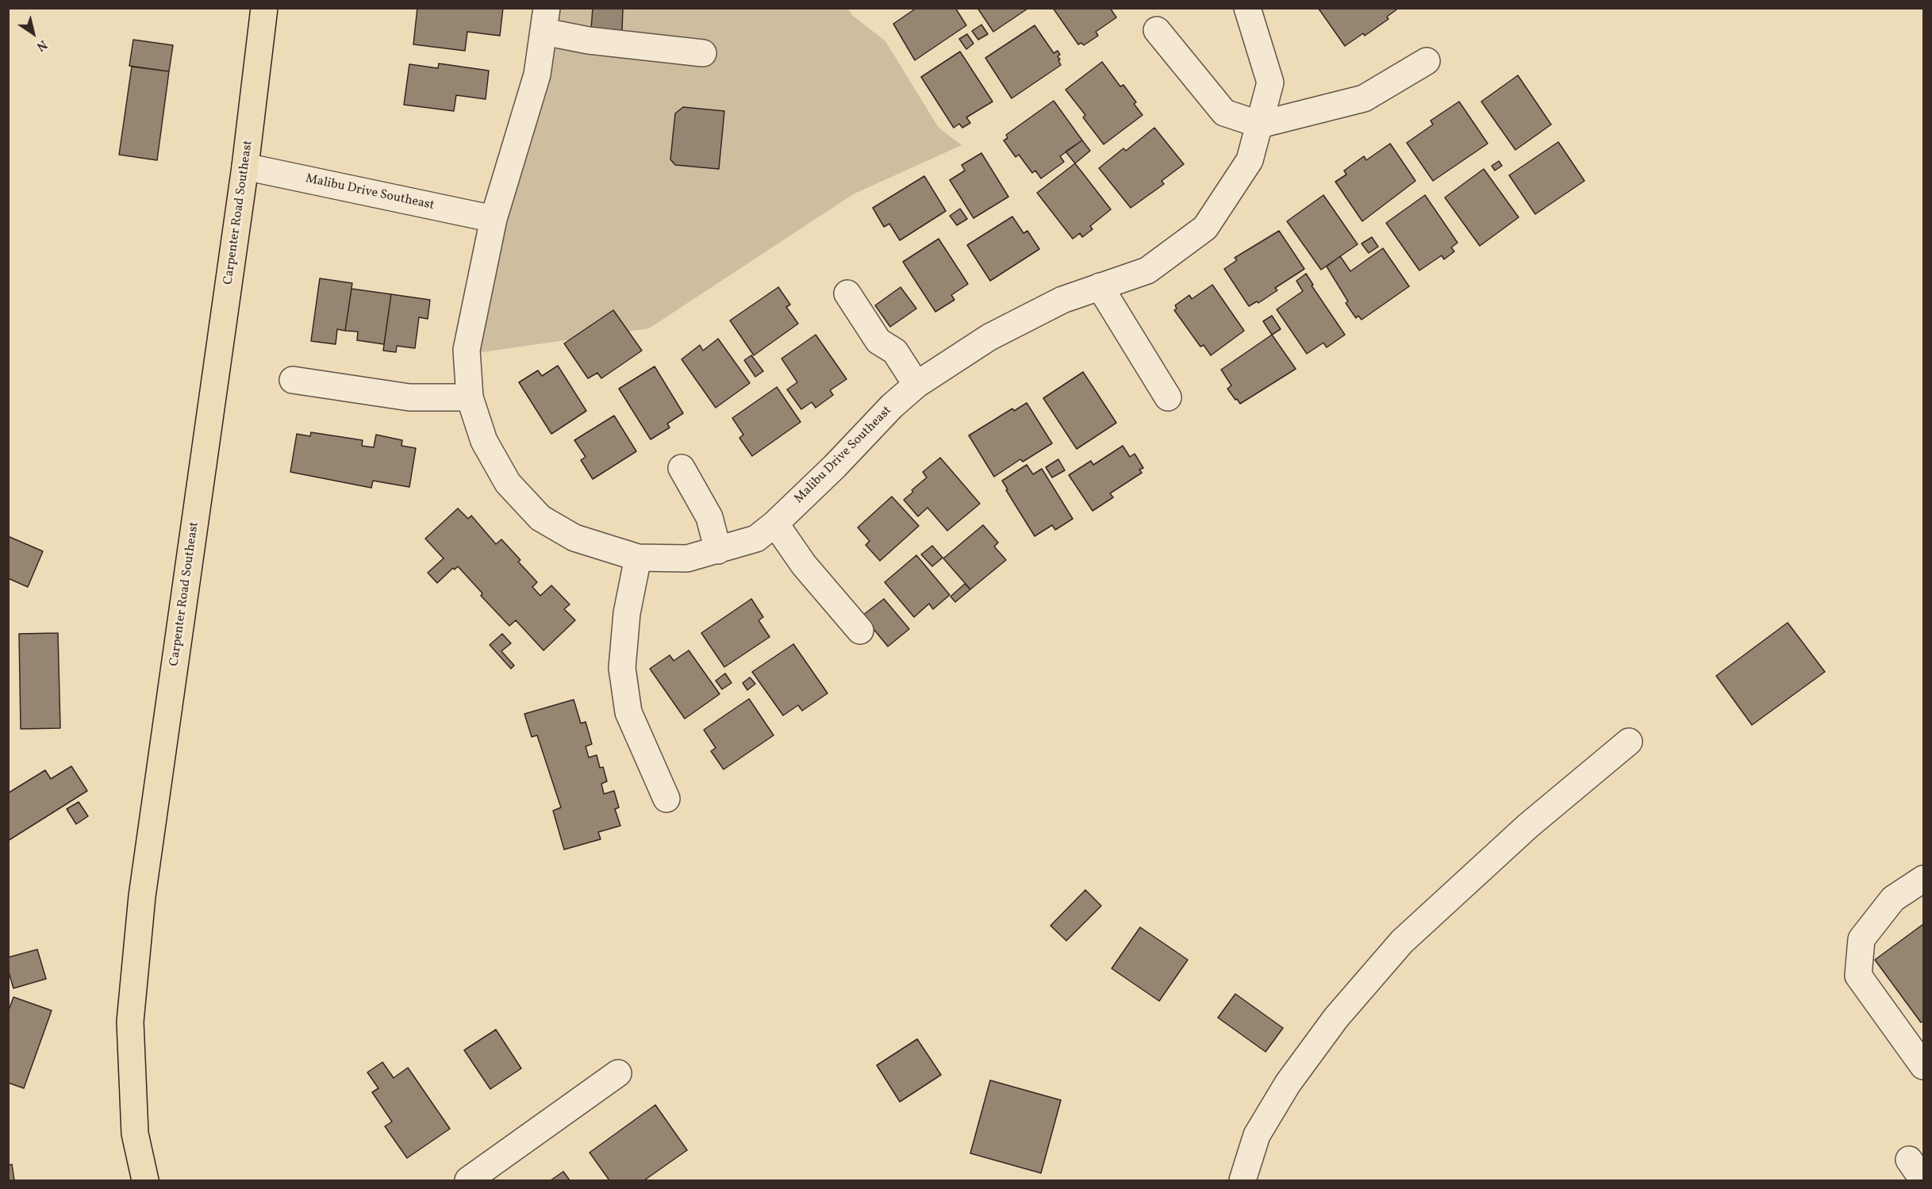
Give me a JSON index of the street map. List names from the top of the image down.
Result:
{
  "streets": {
    "main road": ["Carpenter Road Southeast"],
    "street": ["Malibu Drive Southeast"]
  },
  "crossings": [
    ["Malibu Drive Southeast", "Carpenter Road Southeast"]
  ],
  "north": "bottom right"
}
